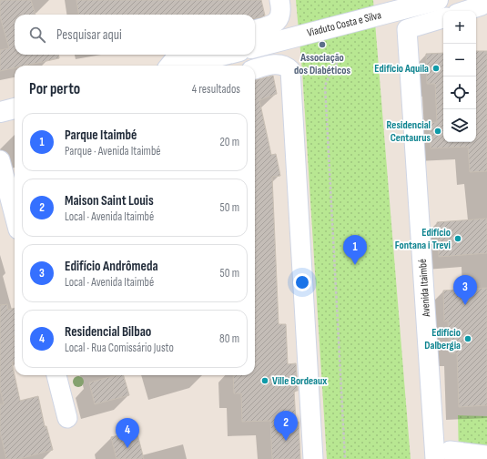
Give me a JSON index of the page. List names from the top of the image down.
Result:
{
  "streets": {
    "street": ["Viaduto Costa e Silva", "Avenida Itaimbé"]
  },
  "places": [
    "Associação dos Diabéticos",
    "Edifício Aquila",
    "Residencial Centaurus",
    "Edifício Fontana i Trevi",
    "Edifício Dalbergia",
    "Ville Bordeaux"
  ],
  "page": {
    "map_buttons": ["+", "−"],
    "search": "Pesquisar aqui",
    "heading": ["Por perto", "4 resultados"],
    "list": [
      {
        "mark": "1",
        "name": "Parque Itaimbé",
        "note": "Parque · Avenida Itaimbé",
        "value": "20 m"
      },
      {
        "mark": "2",
        "name": "Maison Saint Louis",
        "note": "Local · Avenida Itaimbé",
        "value": "50 m"
      },
      {
        "mark": "3",
        "name": "Edifício Andrômeda",
        "note": "Local · Avenida Itaimbé",
        "value": "50 m"
      },
      {
        "mark": "4",
        "name": "Residencial Bilbao",
        "note": "Local · Rua Comissário Justo",
        "value": "80 m"
      }
    ],
    "pins": [
      "1",
      "3",
      "2",
      "4"
    ]
  }
}
